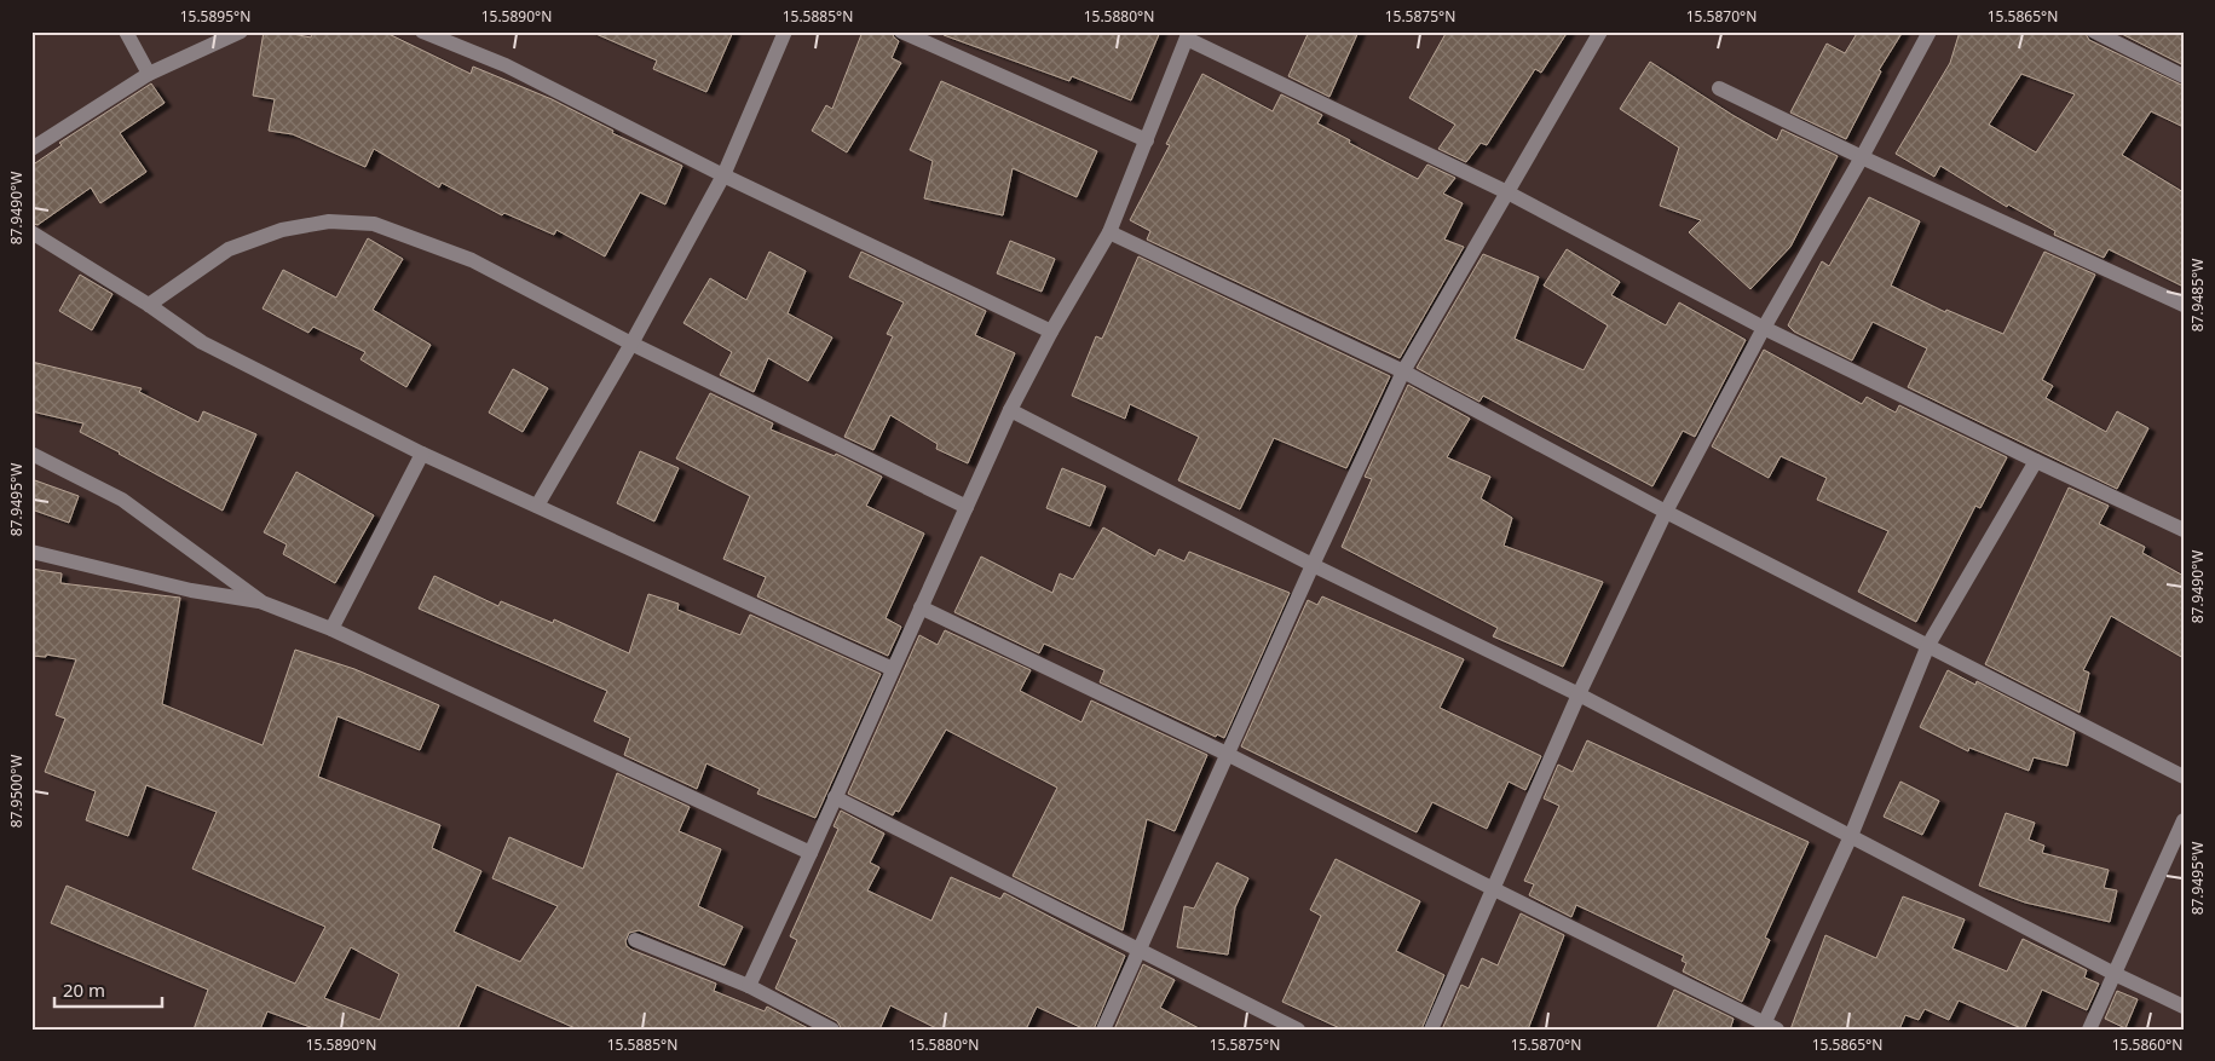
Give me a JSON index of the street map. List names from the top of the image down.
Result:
{
  "scale_bar": "20 m",
  "coordinates": [
    "15.5895°N",
    "15.5890°N",
    "15.5885°N",
    "15.5880°N",
    "15.5875°N",
    "15.5870°N",
    "15.5865°N",
    "87.9490°W",
    "87.9485°W",
    "87.9495°W",
    "87.9500°W",
    "15.5860°N"
  ]
}
